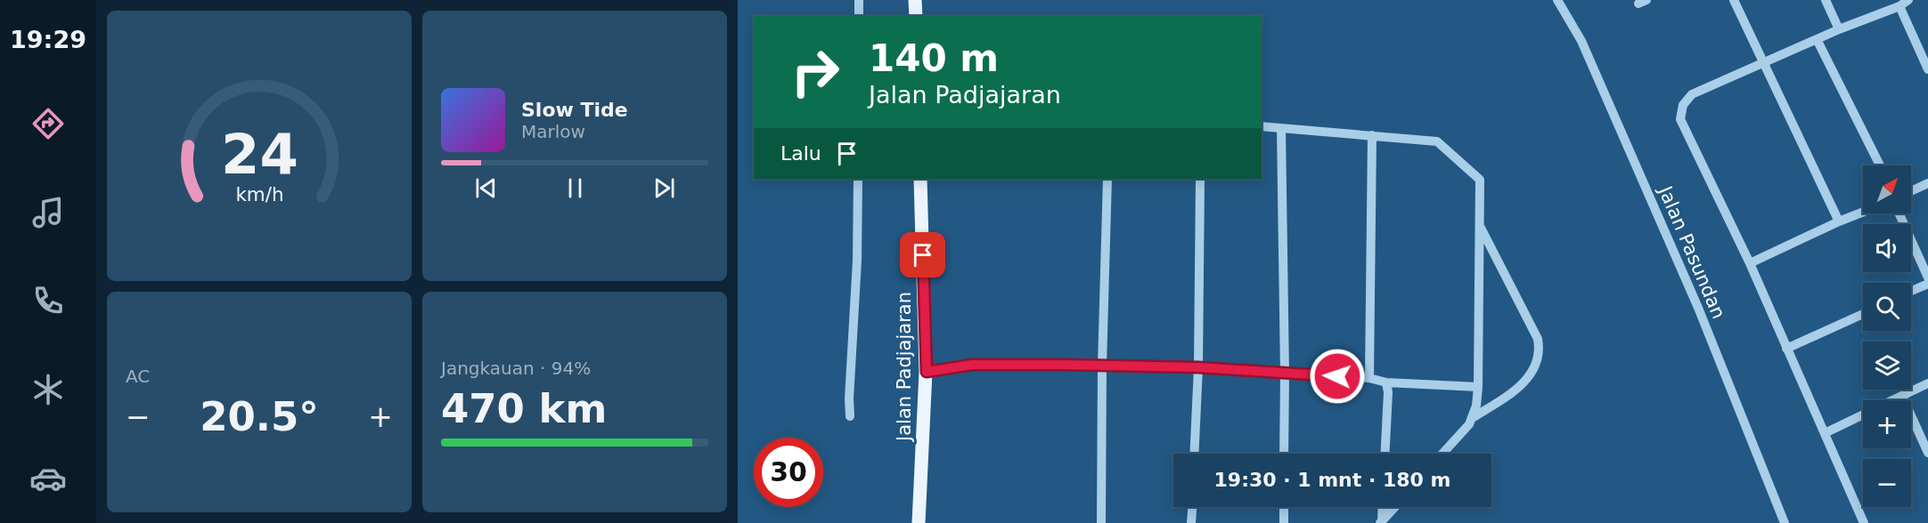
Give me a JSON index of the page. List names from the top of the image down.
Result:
{
  "streets": {
    "main road": ["Jalan Padjajaran"],
    "street": ["Jalan Pasundan"]
  },
  "north": "top right",
  "page": {
    "tabs": "19:29",
    "turn": ["140 m", "Jalan Padjajaran"],
    "song": ["Slow Tide", "Marlow"],
    "then": "Lalu",
    "map_buttons": ["+", "−"],
    "tile": [
      "AC",
      ["Jangkauan · 94%", "470 km"]
    ],
    "heat": ["−", "20.5°", "+"],
    "limit": "30",
    "trip": "19:30 · 1 mnt · 180 m",
    "gauge": ["24", "km/h"]
  }
}
